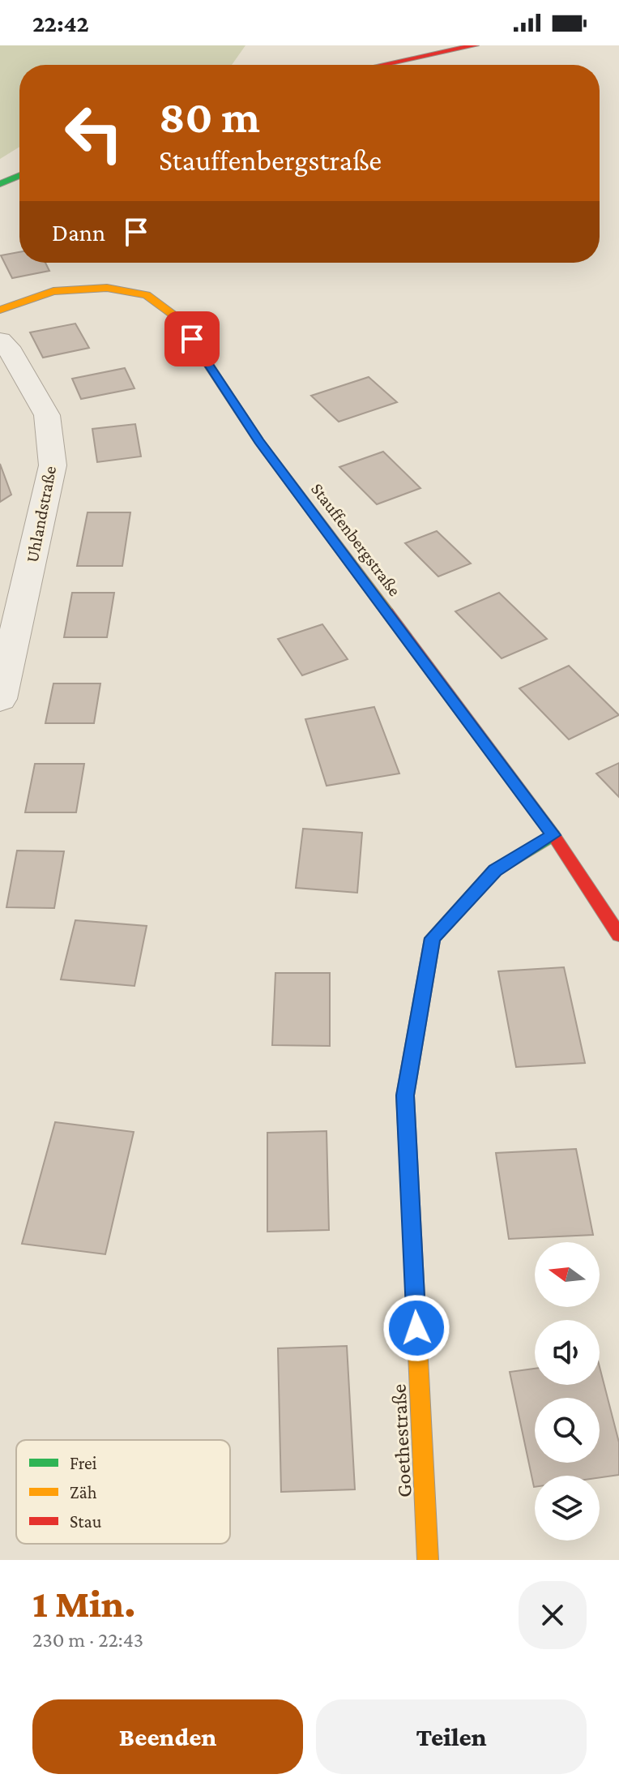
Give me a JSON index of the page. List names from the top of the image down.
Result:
{
  "streets": {
    "street": ["Uhlandstraße", "Stauffenbergstraße", "Goethestraße"]
  },
  "crossings": [
    ["Stauffenbergstraße", "Goethestraße"]
  ],
  "legend": ["Frei", "Zäh", "Stau"],
  "north": "left",
  "page": {
    "status": "22:42",
    "turn": ["80 m", "Stauffenbergstraße"],
    "then": "Dann",
    "heading": ["1 Min.", "230 m · 22:43"],
    "buttons": ["Beenden", "Teilen"]
  }
}
